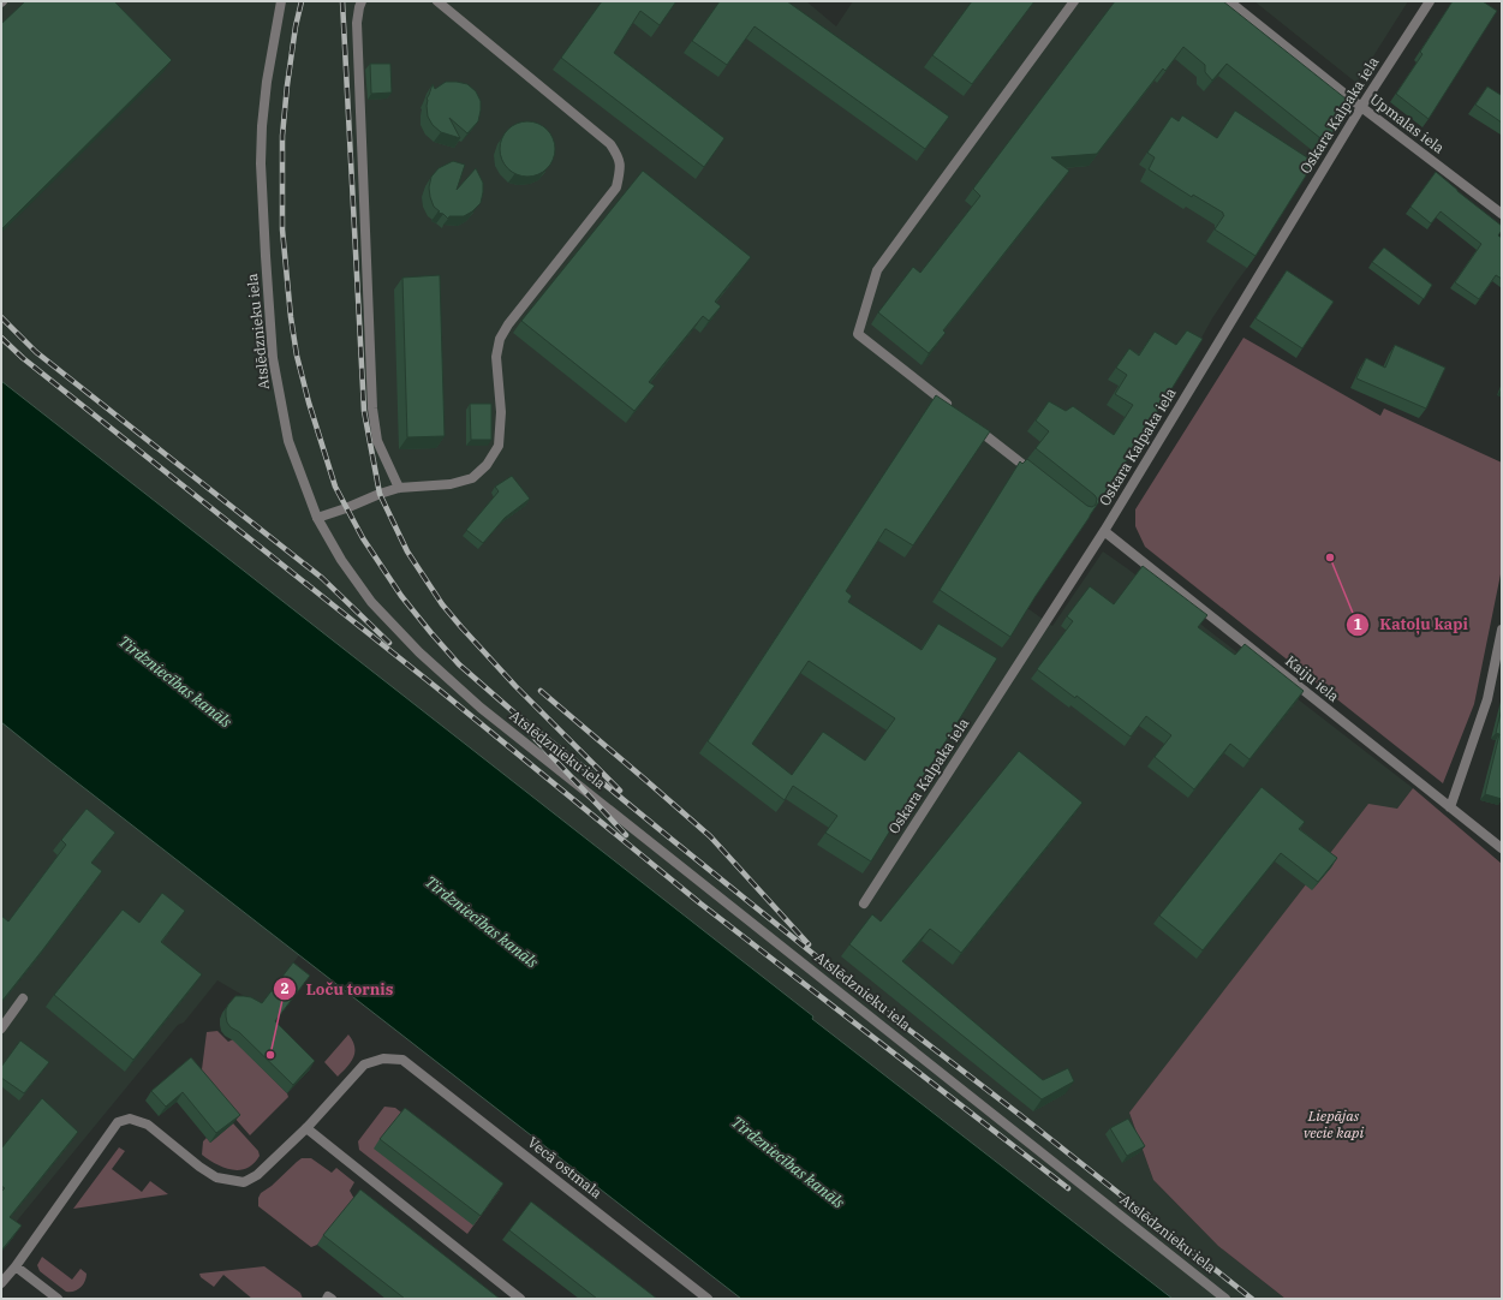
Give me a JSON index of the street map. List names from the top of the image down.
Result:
{
  "streets": {
    "street": [
      "Oskara Kalpaka iela",
      "Upmalas iela",
      "Atslēdznieku iela",
      "Kaiju iela",
      "Vecā ostmala"
    ]
  },
  "crossings": [
    ["Oskara Kalpaka iela", "Upmalas iela"],
    ["Oskara Kalpaka iela", "Kaiju iela"]
  ],
  "water": ["Tirdzniecības kanāls"],
  "parks": ["Liepājas vecie kapi"],
  "places": ["Katoļu kapi", "Loču tornis"]
}
